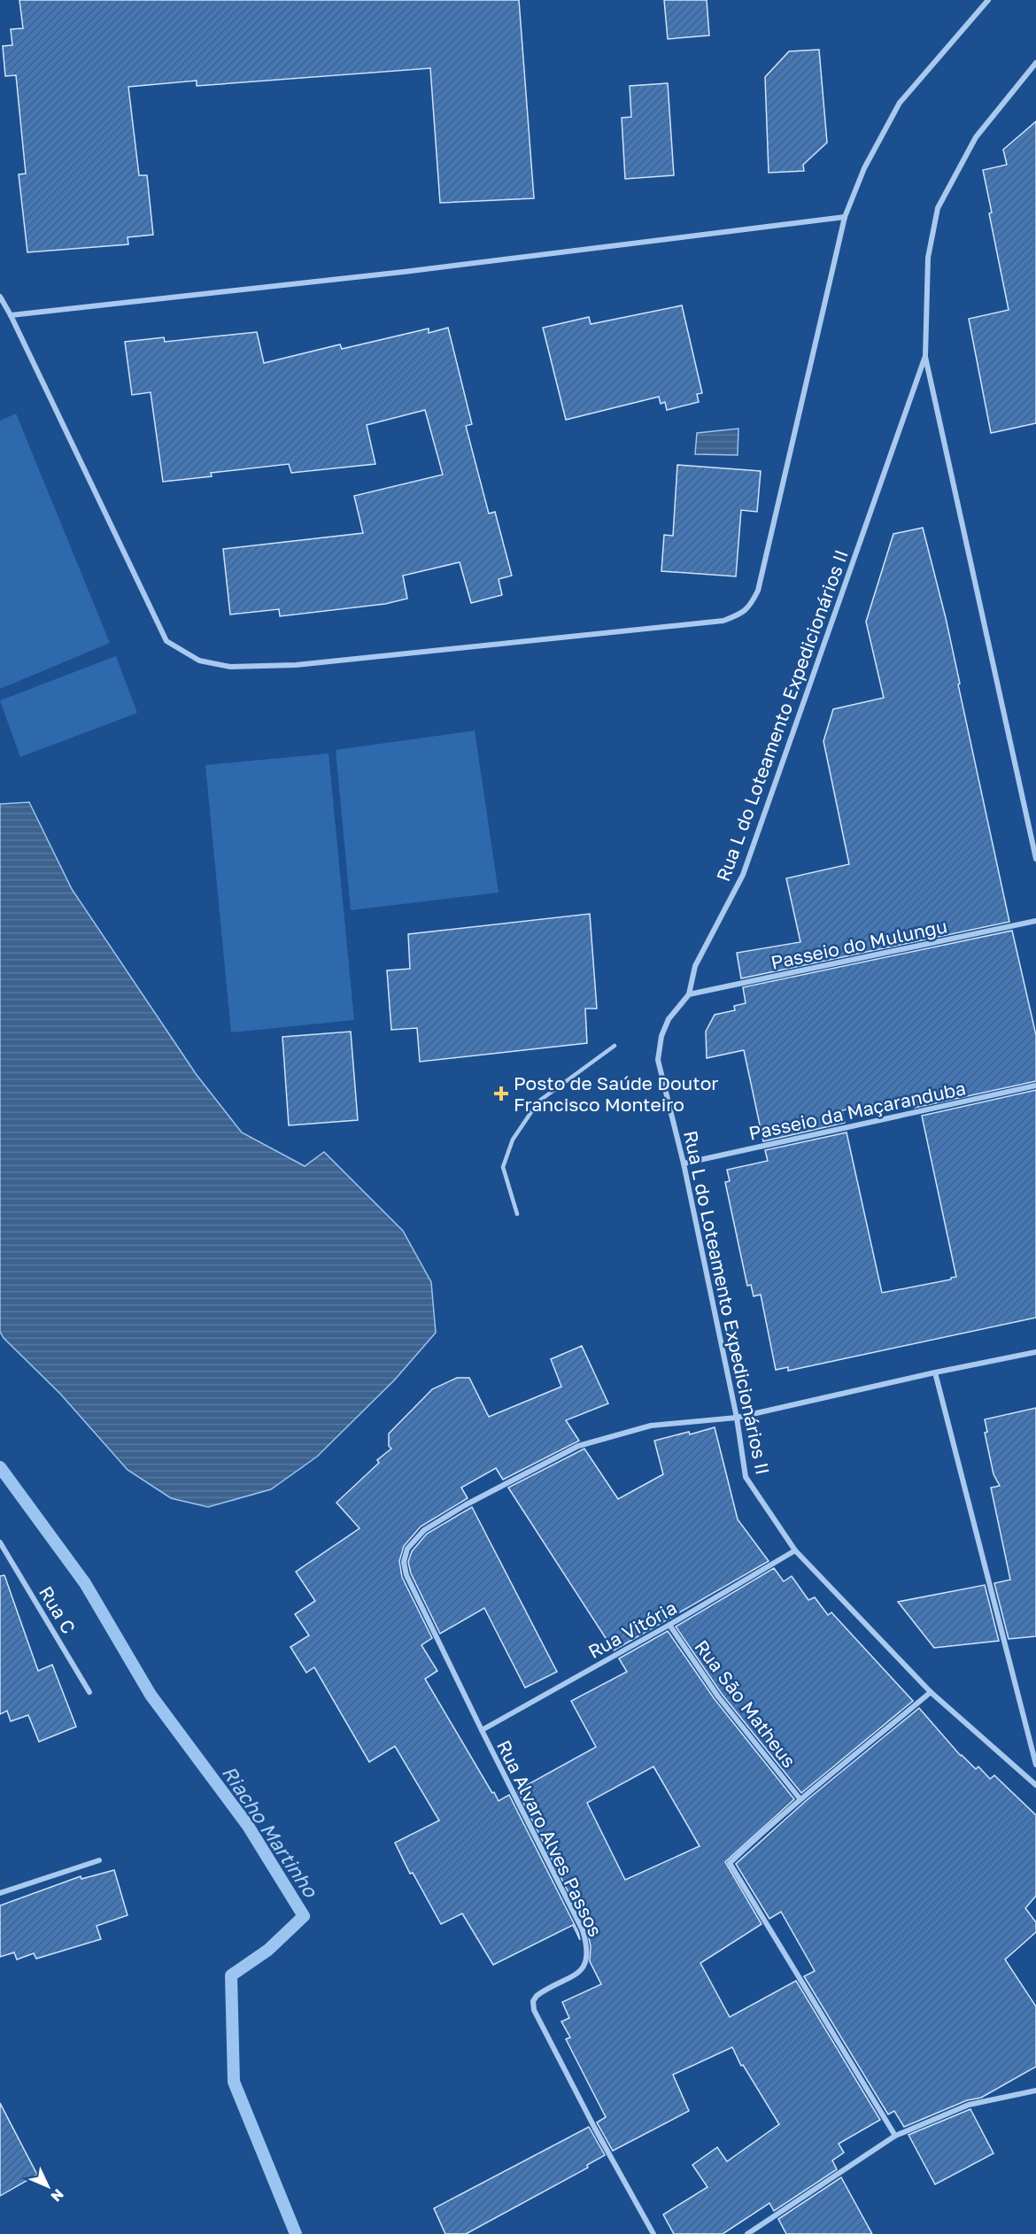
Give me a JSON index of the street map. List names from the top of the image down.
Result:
{
  "streets": {
    "street": [
      "Rua L do Loteamento Expedicionários II",
      "Passeio do Mulungu",
      "Passeio da Maçaranduba",
      "Rua C",
      "Rua Vitória",
      "Rua São Matheus",
      "Rua Alvaro Alves Passos"
    ]
  },
  "crossings": [
    ["Rua L do Loteamento Expedicionários II", "Passeio do Mulungu"],
    ["Rua L do Loteamento Expedicionários II", "Passeio da Maçaranduba"],
    ["Rua L do Loteamento Expedicionários II", "Rua Vitória"],
    ["Rua L do Loteamento Expedicionários II", "Rua Alvaro Alves Passos"],
    ["Rua Vitória", "Rua São Matheus"],
    ["Rua Vitória", "Rua Alvaro Alves Passos"]
  ],
  "water": ["Riacho Martinho"],
  "places": {
    "health": ["Posto de Saúde Doutor Francisco Monteiro"]
  },
  "north": "bottom right"
}
